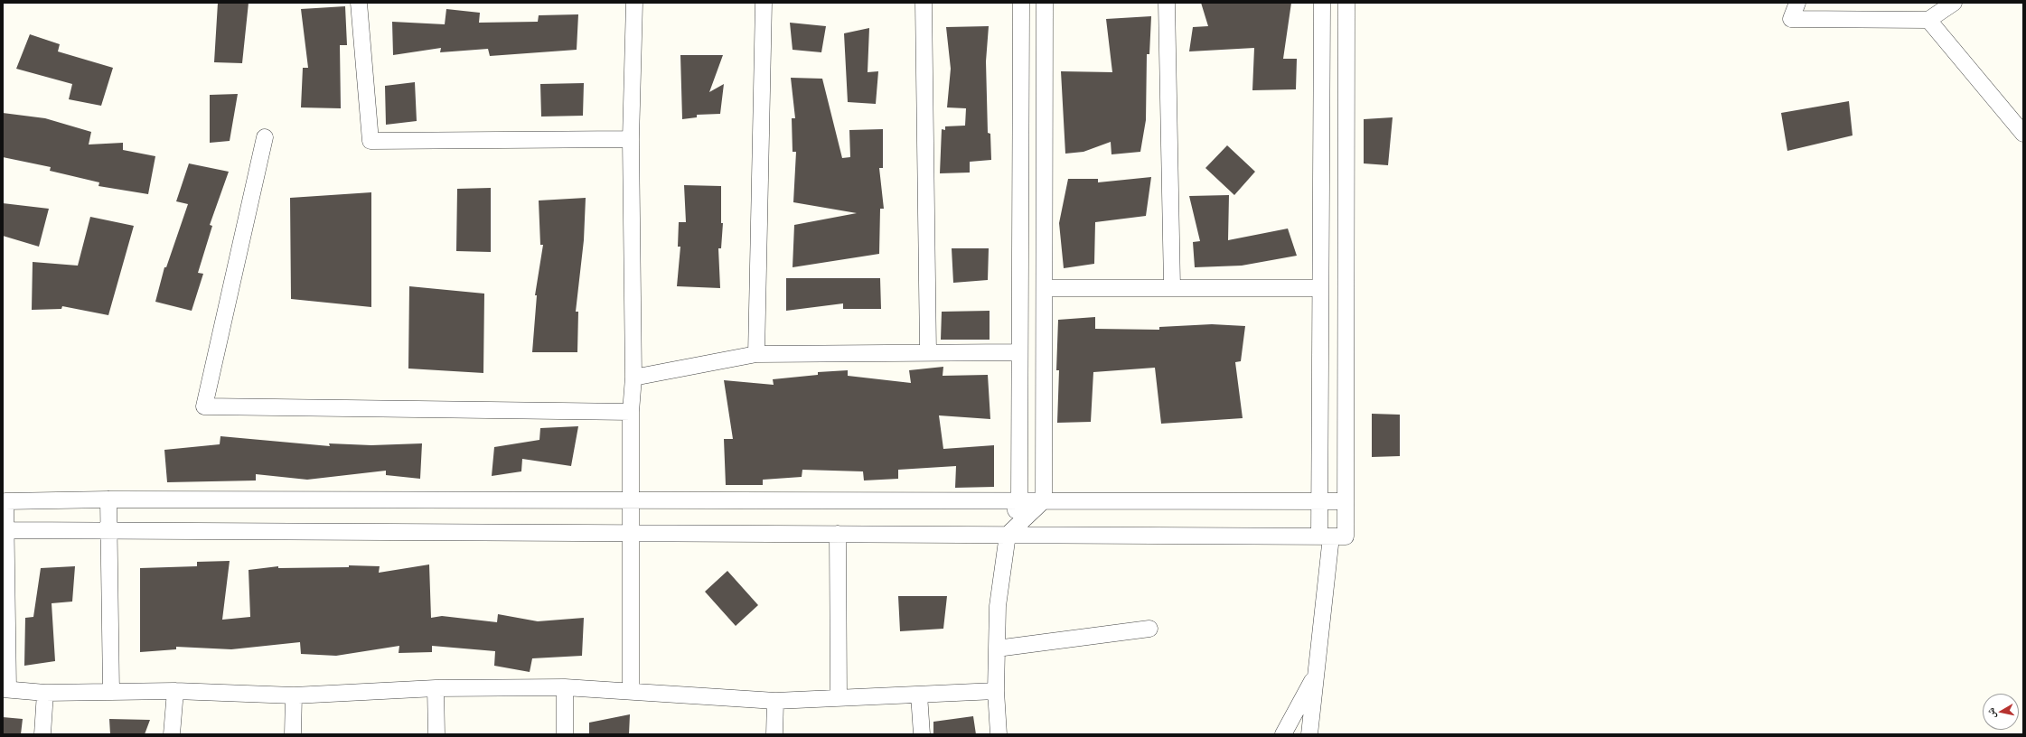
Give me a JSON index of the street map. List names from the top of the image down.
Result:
{
  "north": "left"
}
